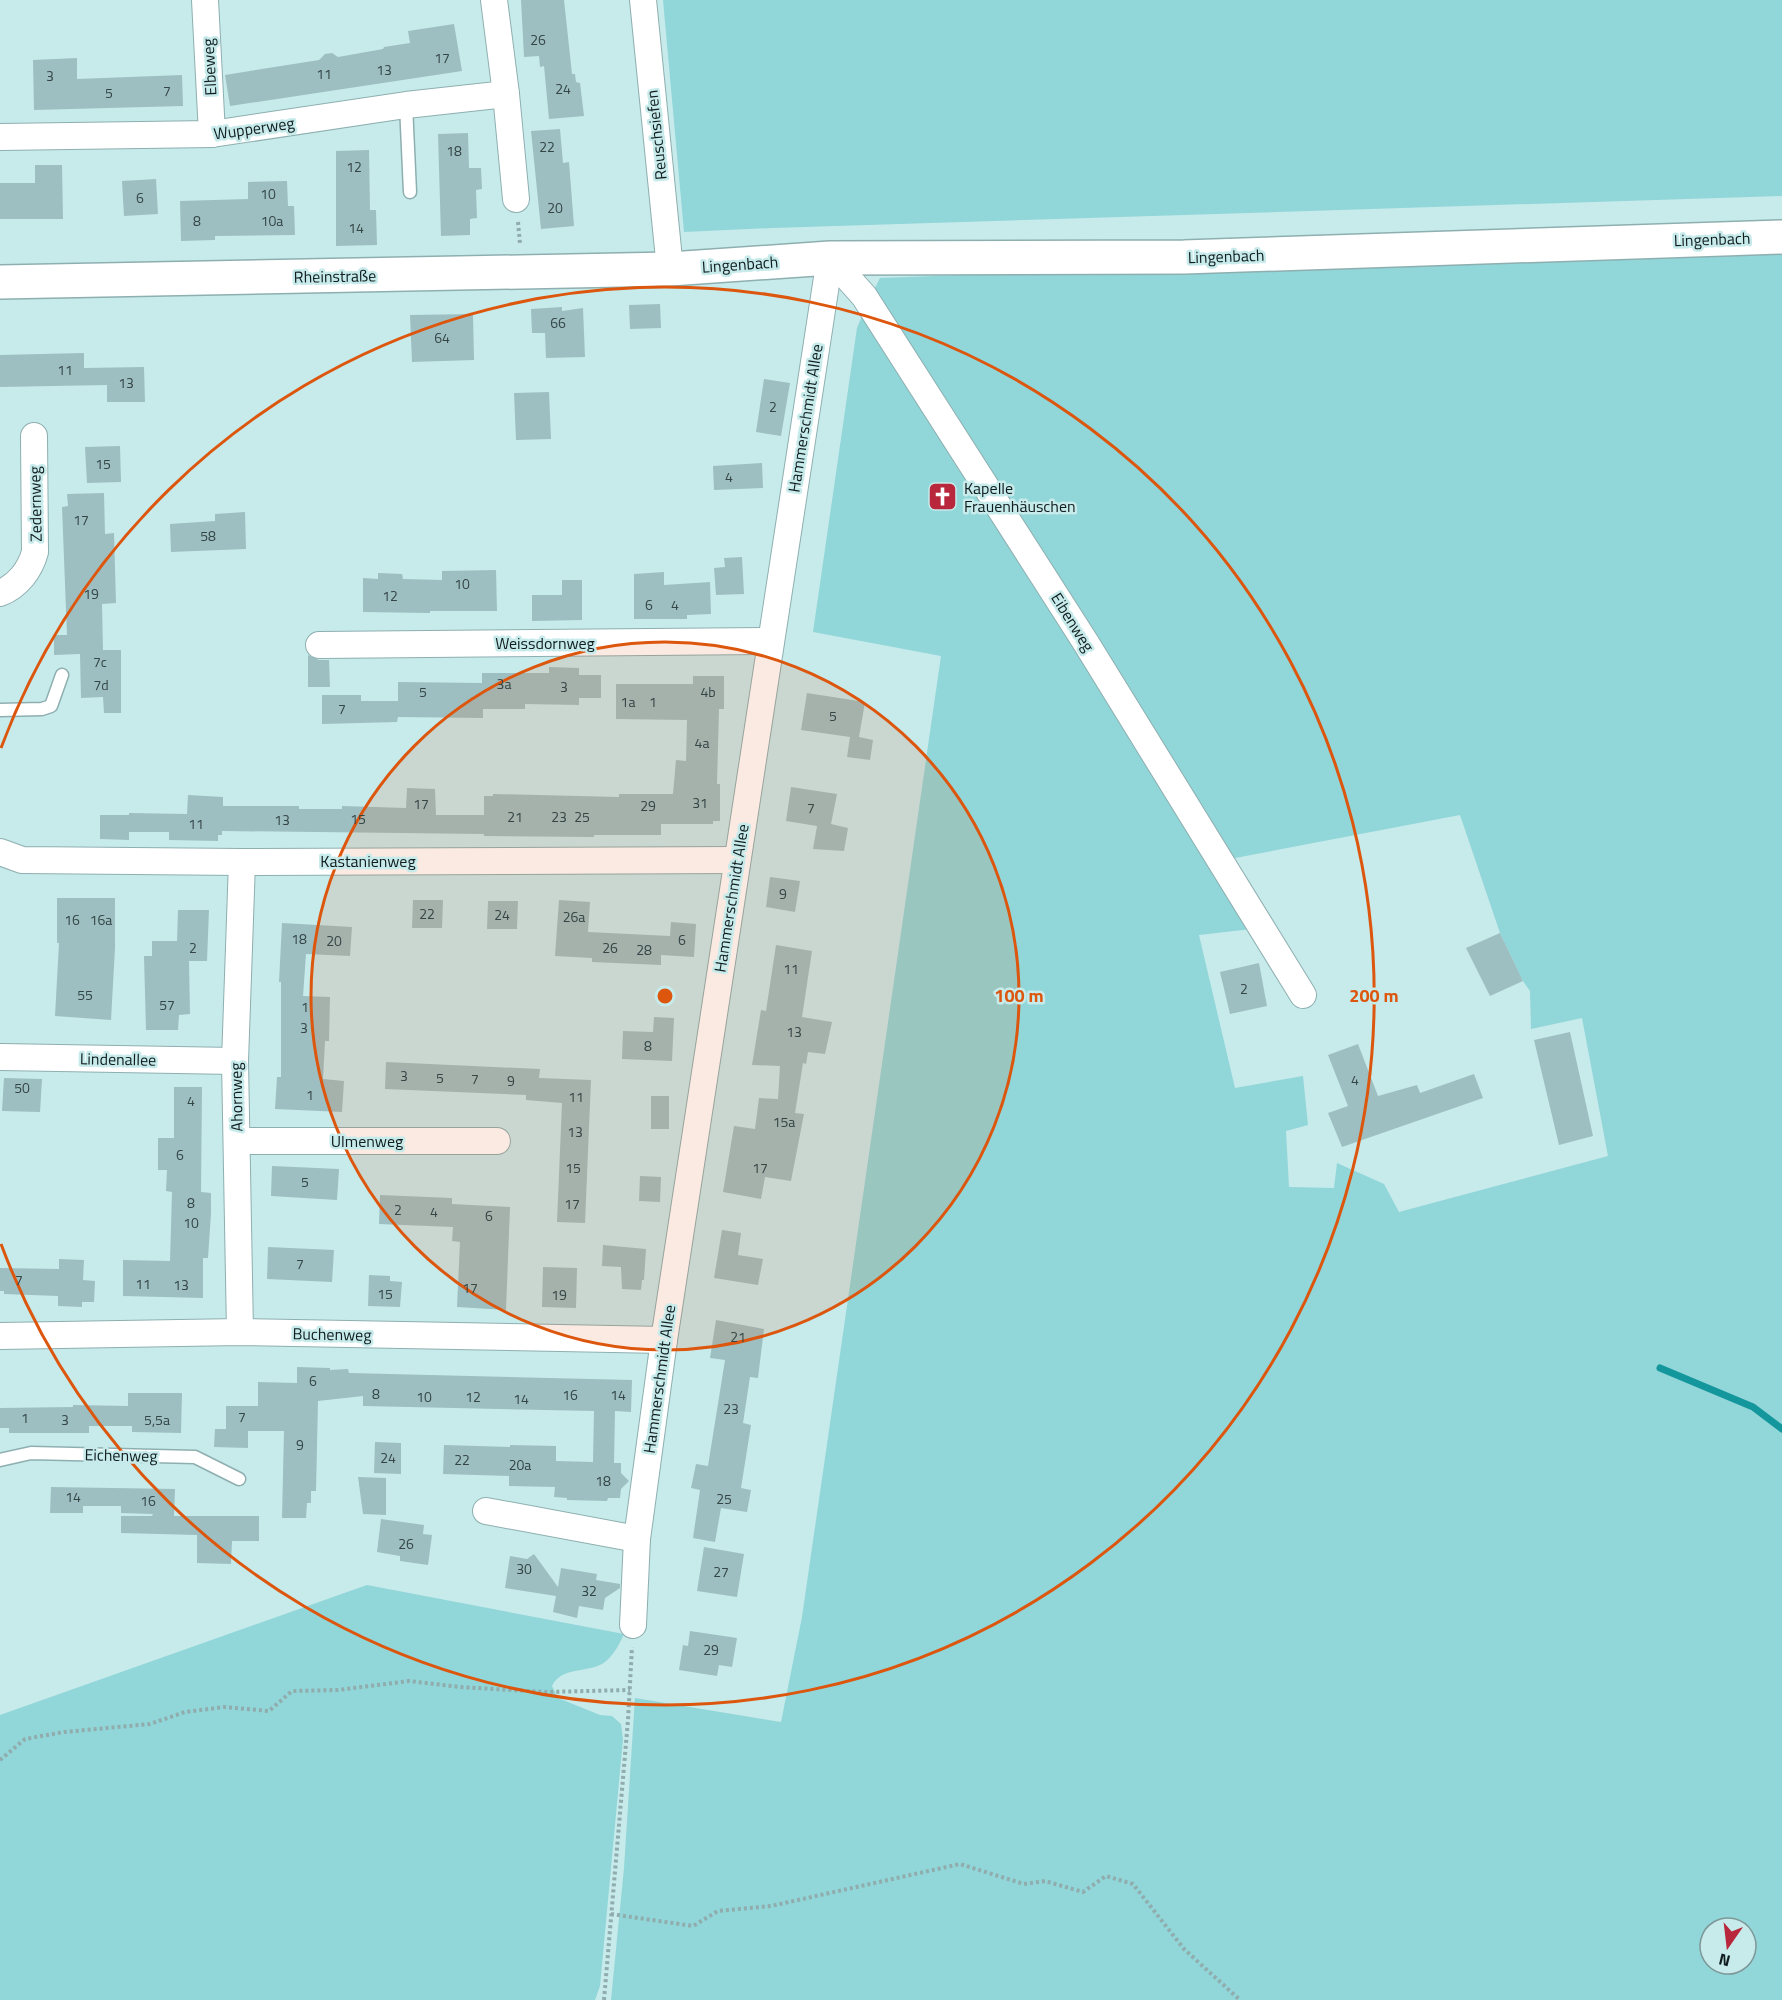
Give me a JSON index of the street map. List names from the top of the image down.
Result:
{
  "streets": {
    "street": [
      "Elbeweg",
      "Wupperweg",
      "Reuschsiefen",
      "Lingenbach",
      "Rheinstraße",
      "Hammerschmidt Allee",
      "Zedernweg",
      "Eibenweg",
      "Weissdornweg",
      "Kastanienweg",
      "Lindenallee",
      "Ahornweg",
      "Ulmenweg",
      "Buchenweg"
    ],
    "lane": ["Eichenweg"]
  },
  "crossings": [
    ["Elbeweg", "Wupperweg"],
    ["Reuschsiefen", "Lingenbach"],
    ["Reuschsiefen", "Rheinstraße"],
    ["Lingenbach", "Rheinstraße"],
    ["Lingenbach", "Hammerschmidt Allee"],
    ["Lingenbach", "Eibenweg"],
    ["Hammerschmidt Allee", "Eibenweg"],
    ["Hammerschmidt Allee", "Weissdornweg"],
    ["Hammerschmidt Allee", "Kastanienweg"],
    ["Hammerschmidt Allee", "Buchenweg"],
    ["Kastanienweg", "Ahornweg"],
    ["Lindenallee", "Ahornweg"],
    ["Ahornweg", "Ulmenweg"],
    ["Ahornweg", "Buchenweg"]
  ],
  "places": {
    "church": ["Kapelle Frauenhäuschen"]
  },
  "house_numbers": [
    "26",
    "17",
    "13",
    "11",
    "3",
    "24",
    "7",
    "5",
    "22",
    "18",
    "12",
    "10",
    "6",
    "20",
    "8",
    "10a",
    "14",
    "66",
    "64",
    "11",
    "13",
    "2",
    "15",
    "4",
    "17",
    "58",
    "10",
    "19",
    "12",
    "6",
    "4",
    "7c",
    "3a",
    "7d",
    "3",
    "5",
    "4b",
    "1a",
    "1",
    "7",
    "5",
    "4a",
    "31",
    "17",
    "29",
    "7",
    "21",
    "23",
    "25",
    "15",
    "13",
    "11",
    "9",
    "22",
    "24",
    "26a",
    "16",
    "16a",
    "18",
    "6",
    "20",
    "2",
    "26",
    "28",
    "11",
    "2",
    "55",
    "57",
    "1",
    "3",
    "13",
    "8",
    "3",
    "5",
    "7",
    "4",
    "9",
    "50",
    "1",
    "11",
    "4",
    "15a",
    "13",
    "6",
    "15",
    "17",
    "5",
    "8",
    "17",
    "2",
    "4",
    "6",
    "10",
    "7",
    "7",
    "11",
    "13",
    "17",
    "15",
    "19",
    "21",
    "6",
    "8",
    "16",
    "14",
    "10",
    "12",
    "14",
    "23",
    "7",
    "1",
    "3",
    "5,5a",
    "9",
    "24",
    "22",
    "20a",
    "18",
    "14",
    "25",
    "16",
    "26",
    "30",
    "27",
    "32",
    "29"
  ],
  "north": "bottom",
  "rings": ["100 m", "200 m"]
}
